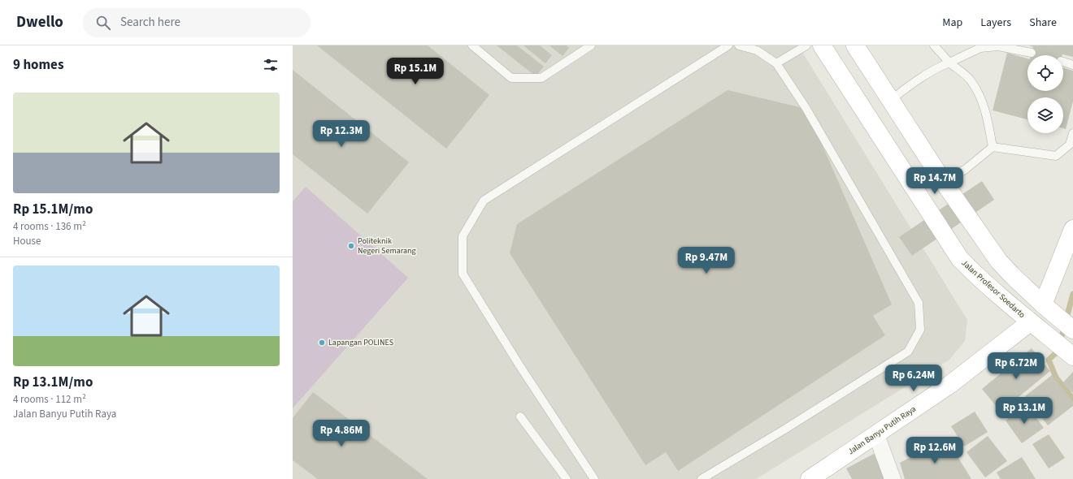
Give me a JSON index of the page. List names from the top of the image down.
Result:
{
  "streets": {
    "main road": ["Jalan Profesor Soedarto", "Jalan Banyu Putih Raya"]
  },
  "crossings": [
    ["Jalan Profesor Soedarto", "Jalan Banyu Putih Raya"]
  ],
  "places": ["Politeknik Negeri Semarang", "Lapangan POLINES"],
  "page": {
    "header": "Dwello",
    "search": "Search here",
    "nav": ["Map", "Layers", "Share"],
    "heading": "9 homes",
    "price": [
      "Rp 15.1M",
      "Rp 12.3M",
      "Rp 14.7M",
      "Rp 9.47M",
      "Rp 6.72M",
      "Rp 6.24M",
      "Rp 13.1M",
      "Rp 4.86M",
      "Rp 12.6M"
    ],
    "list": [
      {
        "name": "Rp 15.1M/mo",
        "note": "4 rooms · 136 m² · House"
      },
      {
        "name": "Rp 13.1M/mo",
        "note": "4 rooms · 112 m² · Jalan Banyu Putih Raya"
      }
    ]
  }
}
